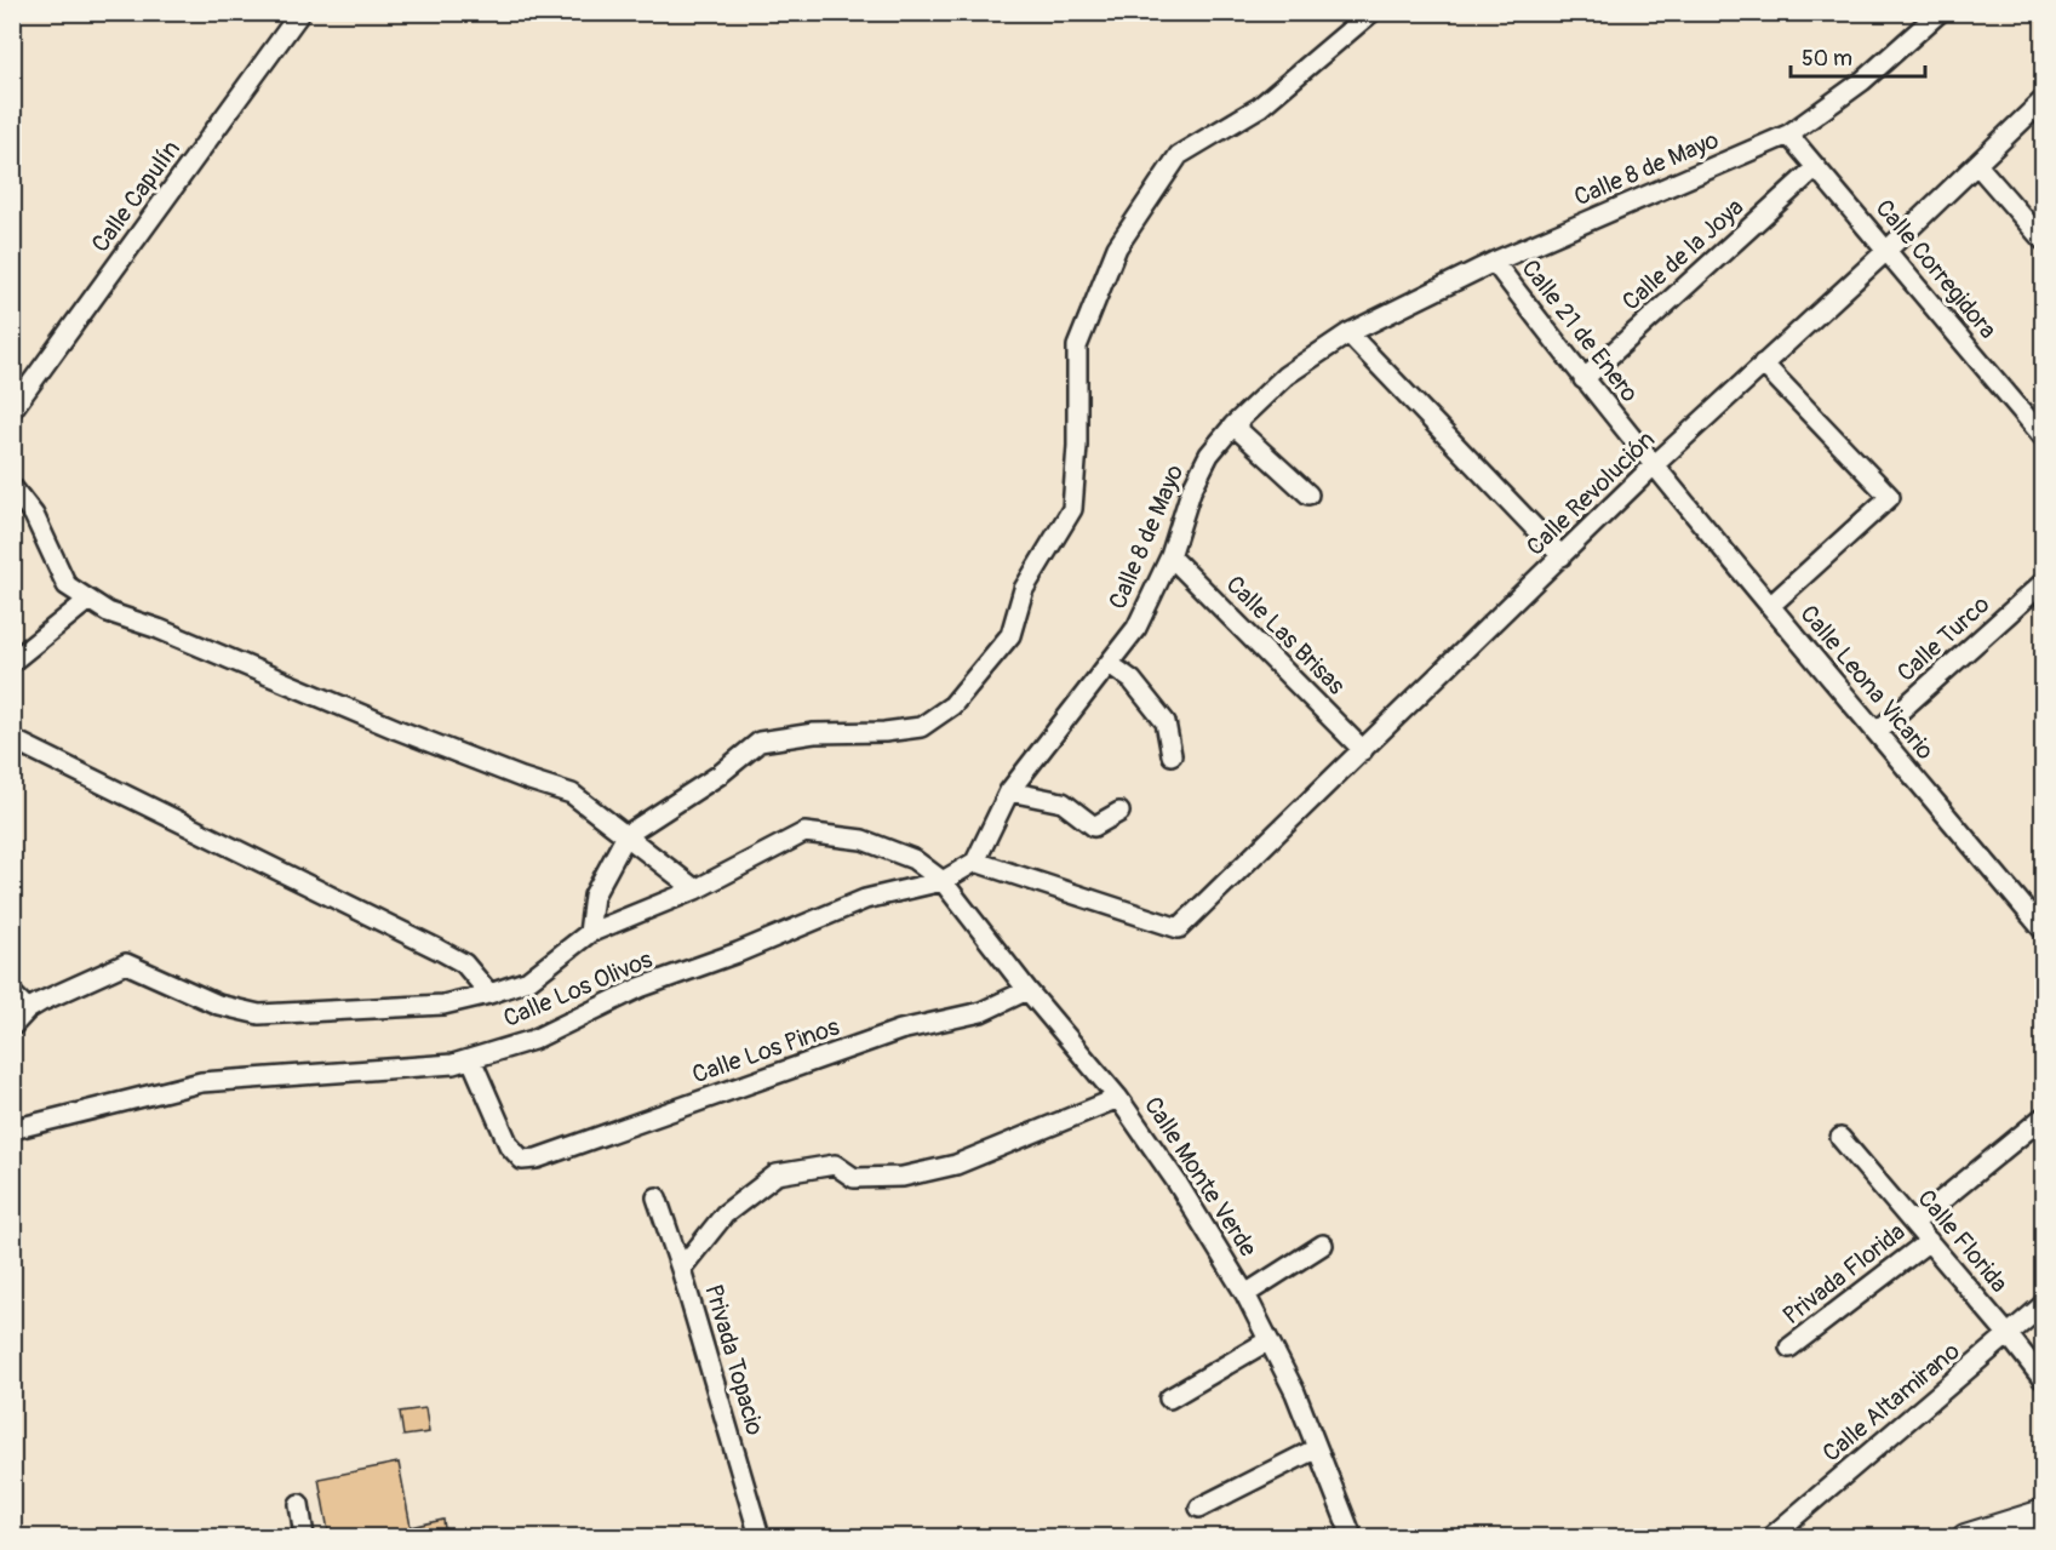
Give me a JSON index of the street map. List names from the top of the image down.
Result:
{
  "streets": {
    "street": [
      "Calle 8 de Mayo",
      "Calle Capulín",
      "Calle de la Joya",
      "Calle Corregidora",
      "Calle 21 de Enero",
      "Calle Revolución",
      "Calle Las Brisas",
      "Calle Turco",
      "Calle Leona Vicario",
      "Calle Los Olivos",
      "Calle Los Pinos",
      "Calle Monte Verde",
      "Calle Florida",
      "Privada Florida",
      "Privada Topacio",
      "Calle Altamirano"
    ]
  },
  "crossings": [
    ["Calle 8 de Mayo", "Calle Corregidora"],
    ["Calle 8 de Mayo", "Calle 21 de Enero"],
    ["Calle 8 de Mayo", "Calle Revolución"],
    ["Calle 8 de Mayo", "Calle Las Brisas"],
    ["Calle 8 de Mayo", "Calle Los Olivos"],
    ["Calle de la Joya", "Calle Corregidora"],
    ["Calle de la Joya", "Calle 21 de Enero"],
    ["Calle Corregidora", "Calle Revolución"],
    ["Calle 21 de Enero", "Calle Revolución"],
    ["Calle 21 de Enero", "Calle Leona Vicario"],
    ["Calle Revolución", "Calle Las Brisas"],
    ["Calle Revolución", "Calle Leona Vicario"],
    ["Calle Revolución", "Calle Los Olivos"],
    ["Calle Turco", "Calle Leona Vicario"],
    ["Calle Los Olivos", "Calle Los Pinos"],
    ["Calle Los Olivos", "Calle Monte Verde"],
    ["Calle Los Pinos", "Calle Monte Verde"],
    ["Calle Florida", "Privada Florida"],
    ["Calle Florida", "Calle Altamirano"]
  ],
  "scale_bar": "50 m"
}
